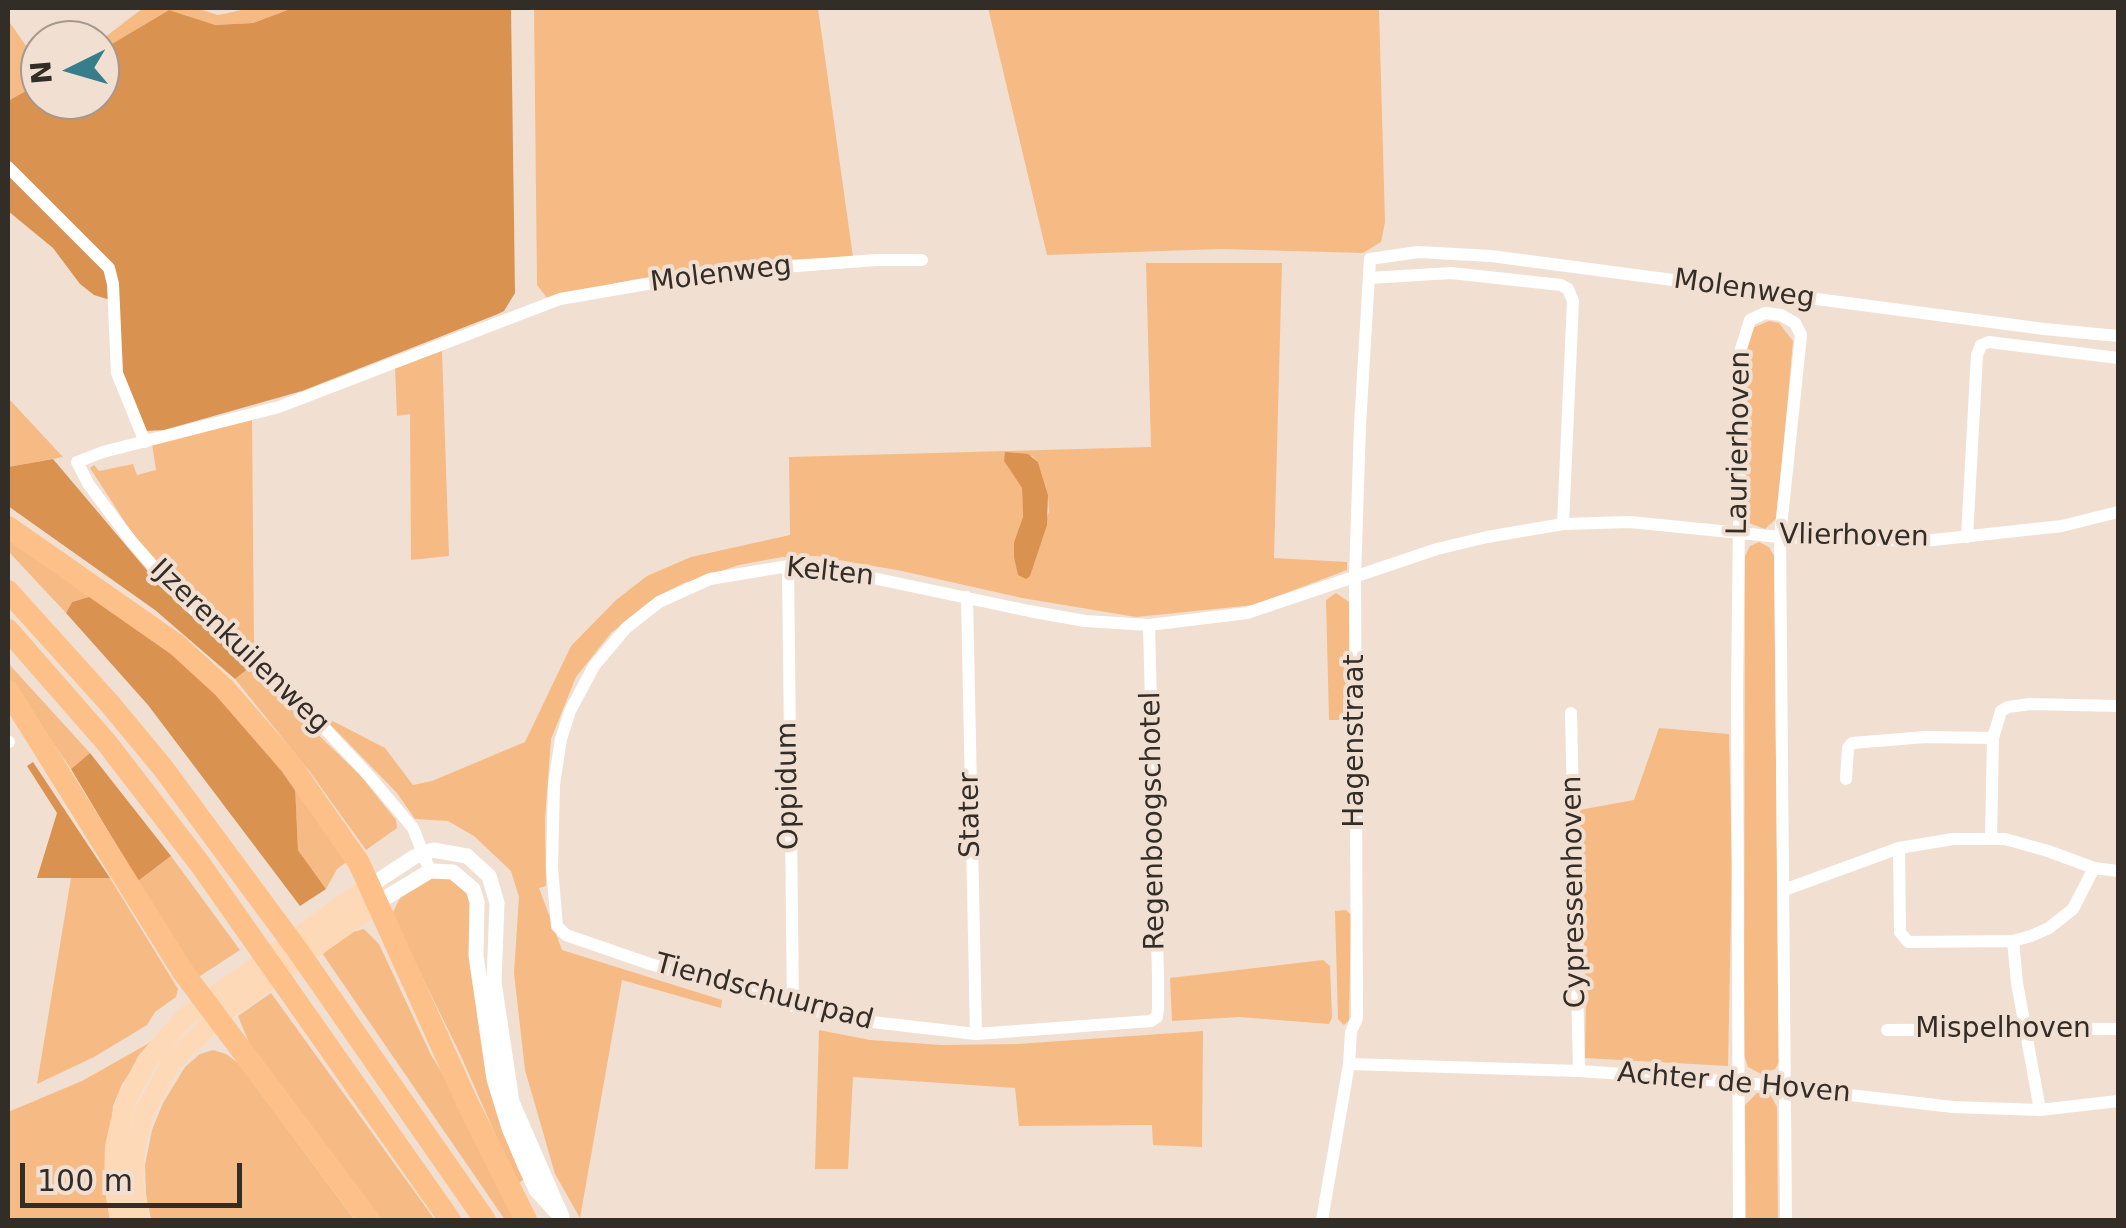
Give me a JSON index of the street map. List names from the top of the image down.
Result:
{
  "streets": {
    "street": [
      "Molenweg",
      "Laurierhoven",
      "Vlierhoven",
      "Kelten",
      "IJzerenkuilenweg",
      "Hagenstraat",
      "Oppidum",
      "Stater",
      "Regenboogschotel",
      "Cypressenhoven",
      "Tiendschuurpad",
      "Mispelhoven",
      "Achter de Hoven"
    ]
  },
  "crossings": [
    ["Molenweg", "IJzerenkuilenweg"],
    ["Molenweg", "Hagenstraat"],
    ["Laurierhoven", "Vlierhoven"],
    ["Laurierhoven", "Achter de Hoven"],
    ["Vlierhoven", "Kelten"],
    ["Vlierhoven", "Hagenstraat"],
    ["Kelten", "Hagenstraat"],
    ["Kelten", "Oppidum"],
    ["Kelten", "Stater"],
    ["Kelten", "Regenboogschotel"],
    ["Kelten", "Tiendschuurpad"],
    ["Hagenstraat", "Achter de Hoven"],
    ["Oppidum", "Tiendschuurpad"],
    ["Stater", "Tiendschuurpad"],
    ["Regenboogschotel", "Tiendschuurpad"],
    ["Cypressenhoven", "Achter de Hoven"]
  ],
  "scale_bar": "100 m",
  "north": "left"
}
